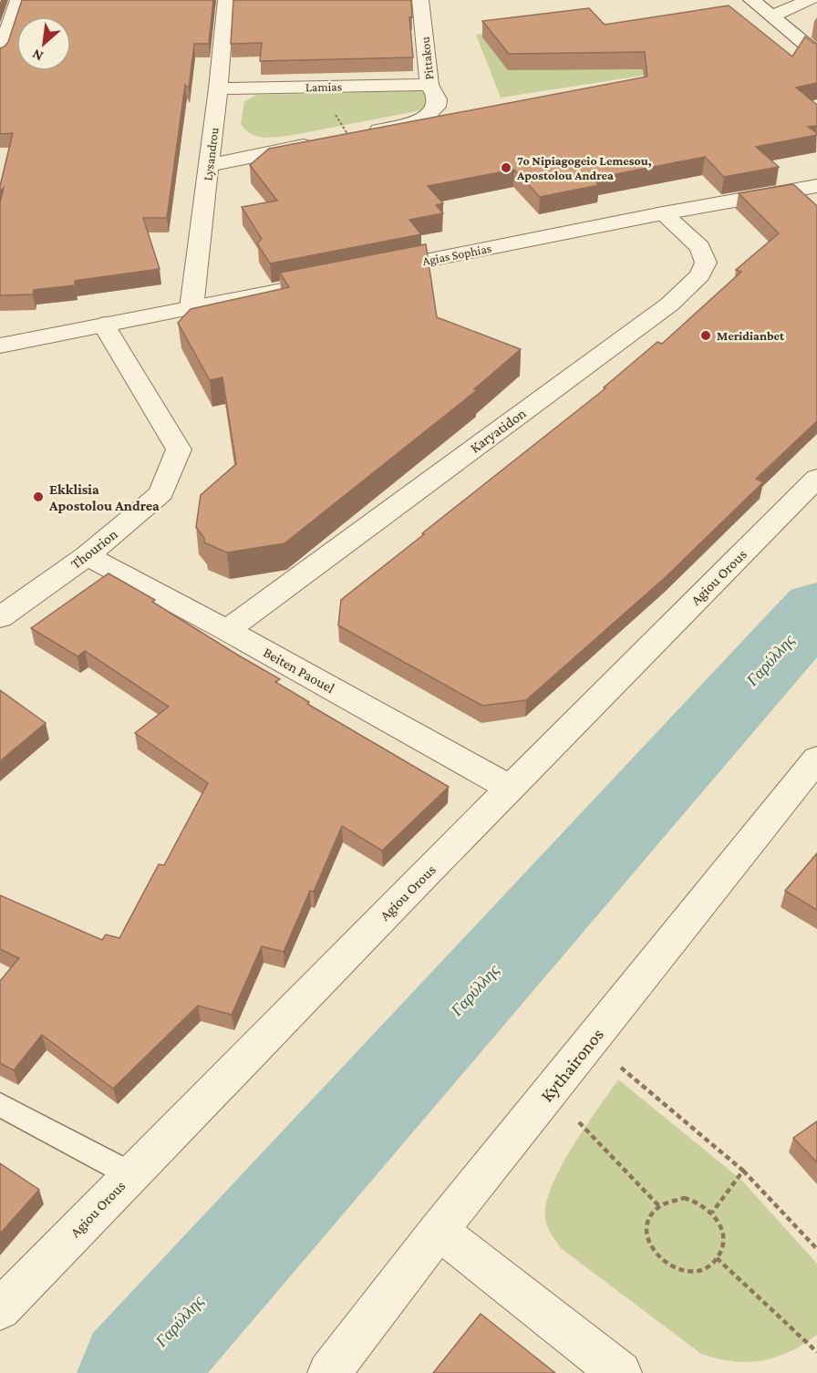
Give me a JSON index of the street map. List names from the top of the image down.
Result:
{
  "streets": {
    "street": [
      "Pittakou",
      "Lamias",
      "Lysandrou",
      "Agias Sophias",
      "Karyatidon",
      "Thourion",
      "Agiou Orous",
      "Beiten Paouel",
      "Kythaironos"
    ]
  },
  "crossings": [
    ["Pittakou", "Lamias"],
    ["Lamias", "Lysandrou"],
    ["Agias Sophias", "Karyatidon"],
    ["Karyatidon", "Beiten Paouel"],
    ["Thourion", "Beiten Paouel"],
    ["Agiou Orous", "Beiten Paouel"]
  ],
  "water": ["Γαρύλλης"],
  "places": ["7o Nipiagogeio Lemesou, Apostolou Andrea", "Meridianbet", "Ekklisia Apostolou Andrea"],
  "north": "bottom left"
}
